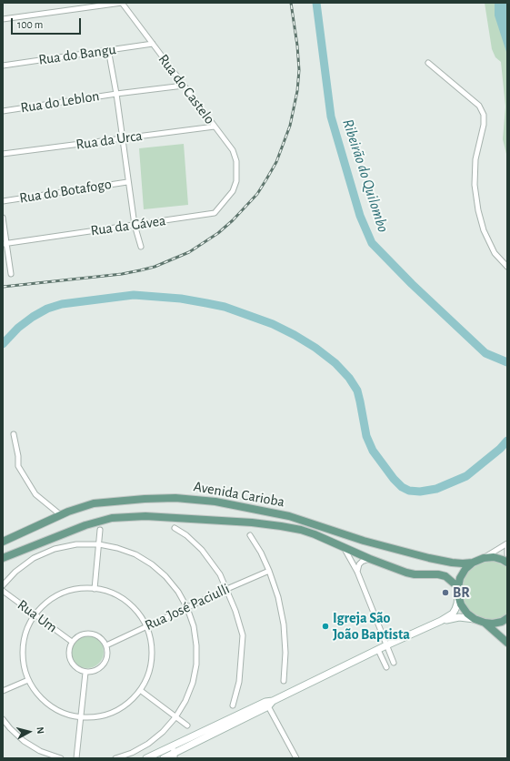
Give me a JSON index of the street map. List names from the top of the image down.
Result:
{
  "streets": {
    "main road": ["Avenida Carioba"],
    "street": [
      "Rua do Bangu",
      "Rua do Castelo",
      "Rua do Leblon",
      "Rua da Urca",
      "Rua do Botafogo",
      "Rua da Gávea",
      "Rua José Paciulli",
      "Rua Um"
    ]
  },
  "crossings": [
    ["Rua do Bangu", "Rua do Castelo"],
    ["Rua do Castelo", "Rua do Leblon"],
    ["Rua do Castelo", "Rua da Urca"],
    ["Rua do Castelo", "Rua da Gávea"],
    ["Rua José Paciulli", "Rua Um"]
  ],
  "water": ["Ribeirão do Quilombo"],
  "places": ["BR", "Igreja São João Baptista"],
  "scale_bar": "100 m",
  "north": "right"
}
